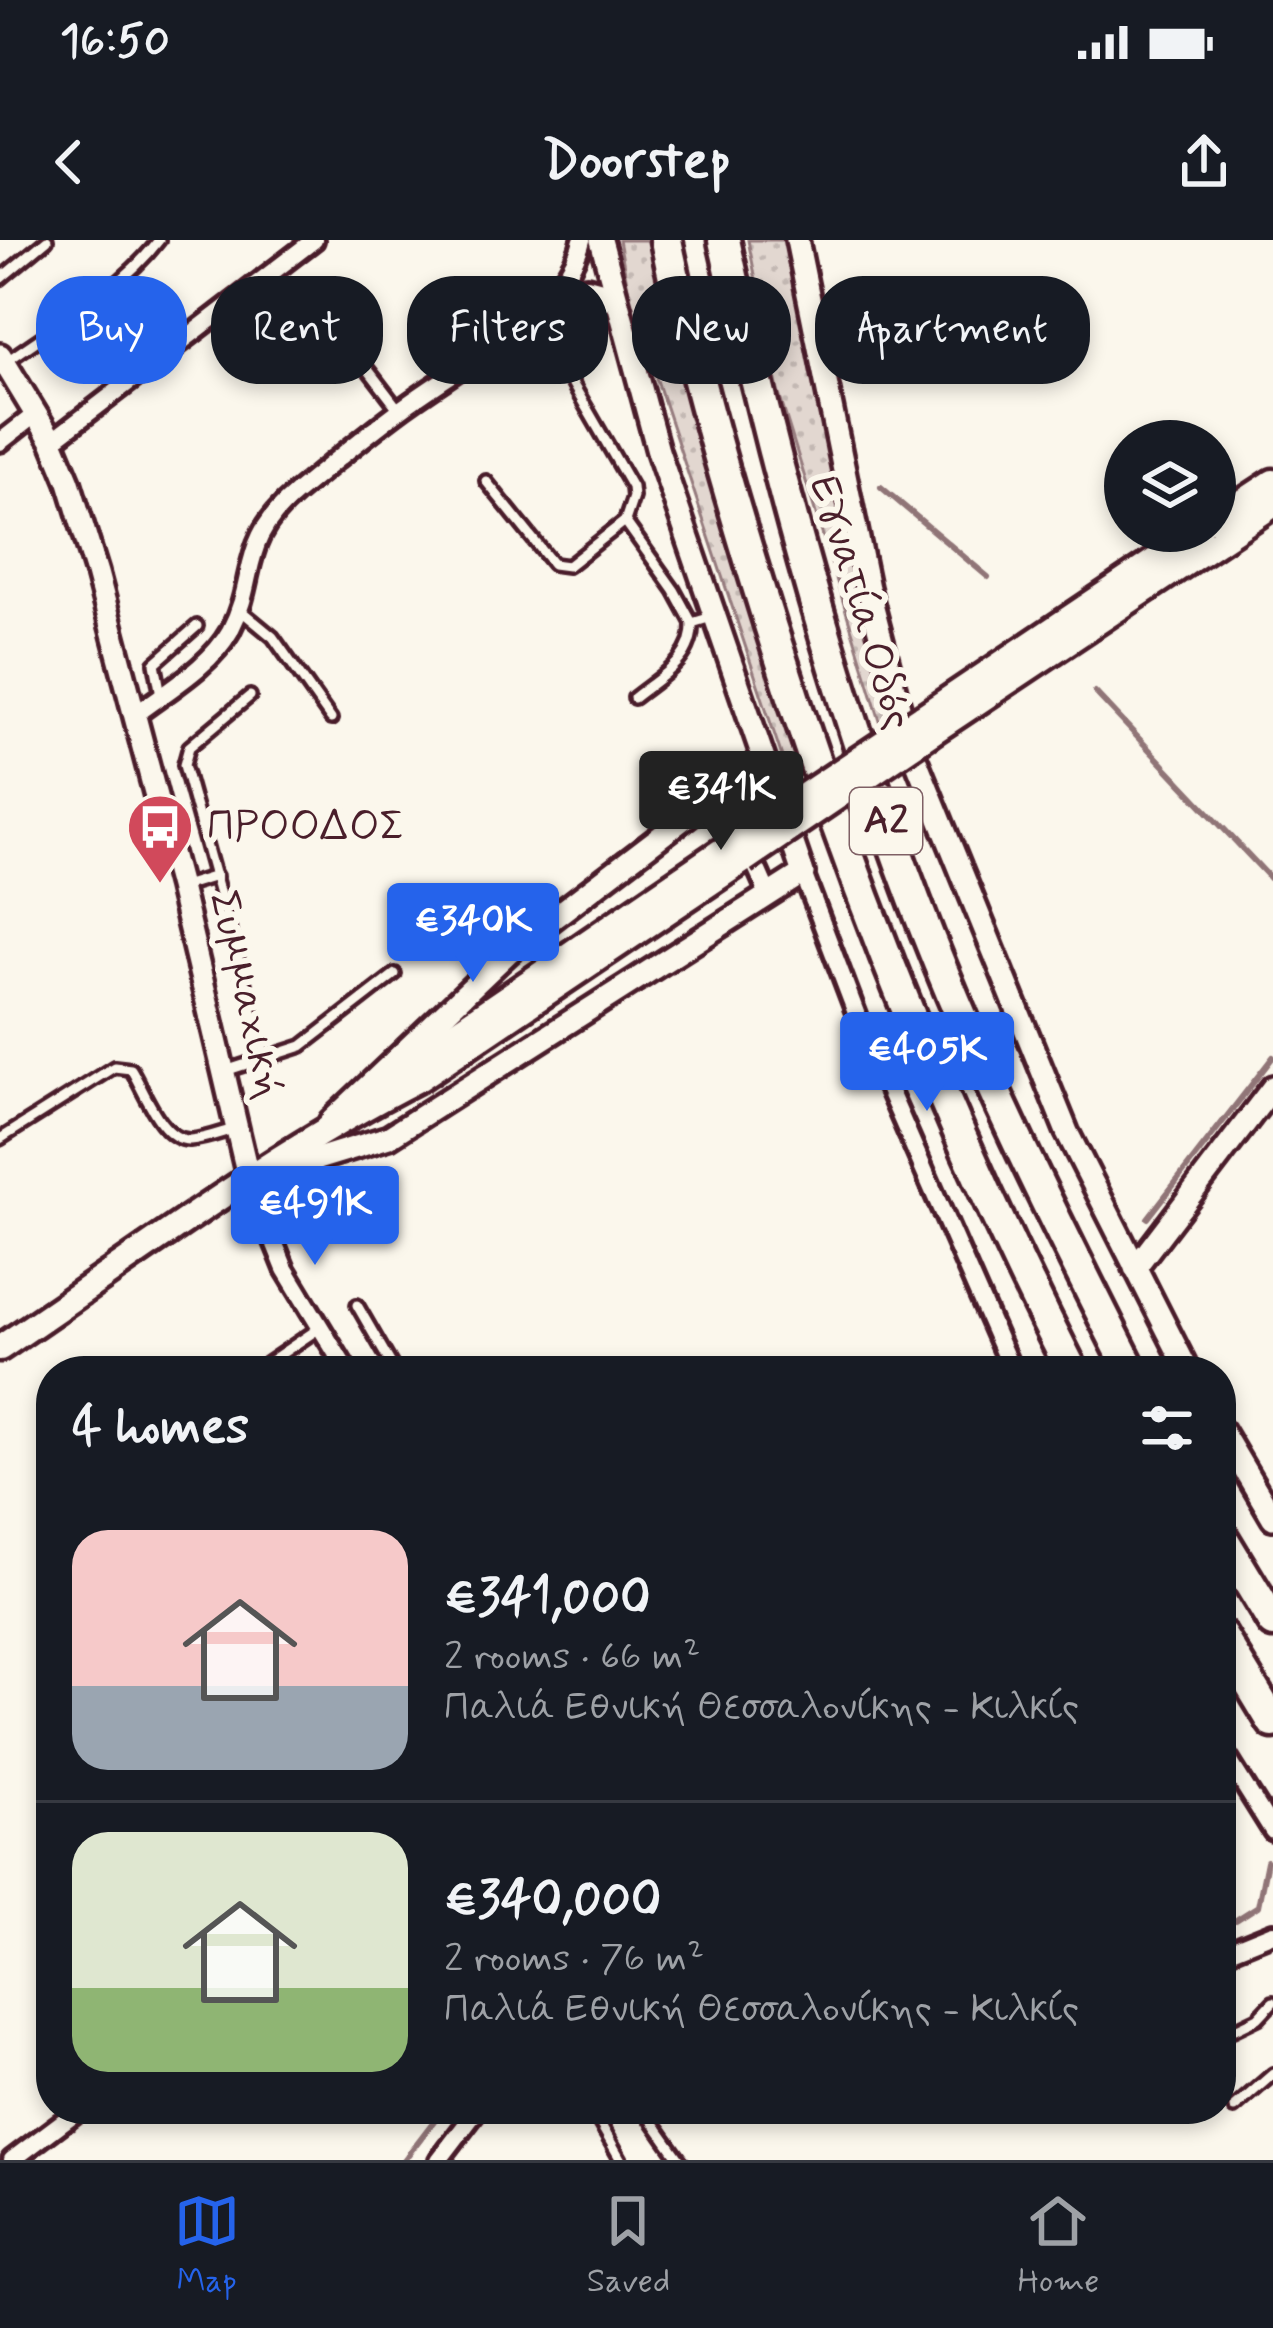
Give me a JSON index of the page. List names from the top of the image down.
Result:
{
  "streets": {
    "highway": ["Εγνατία Οδός", "Α2"],
    "street": ["Συμμαχική"]
  },
  "places": {
    "bus stop": ["ΠΡΟΟΔΟΣ"]
  },
  "page": {
    "status": "16:50",
    "header": "Doorstep",
    "chip": [
      "Buy",
      "Rent",
      "Filters",
      "New",
      "Apartment"
    ],
    "price": [
      "€341K",
      "€340K",
      "€405K",
      "€491K"
    ],
    "heading": "4 homes",
    "list": [
      {
        "name": "€341,000",
        "note": "2 rooms · 66 m² · Παλιά Εθνική Θεσσαλονίκης - Κιλκίς"
      },
      {
        "name": "€340,000",
        "note": "2 rooms · 76 m² · Παλιά Εθνική Θεσσαλονίκης - Κιλκίς"
      }
    ],
    "tabs": ["Map", "Saved", "Home"]
  }
}
